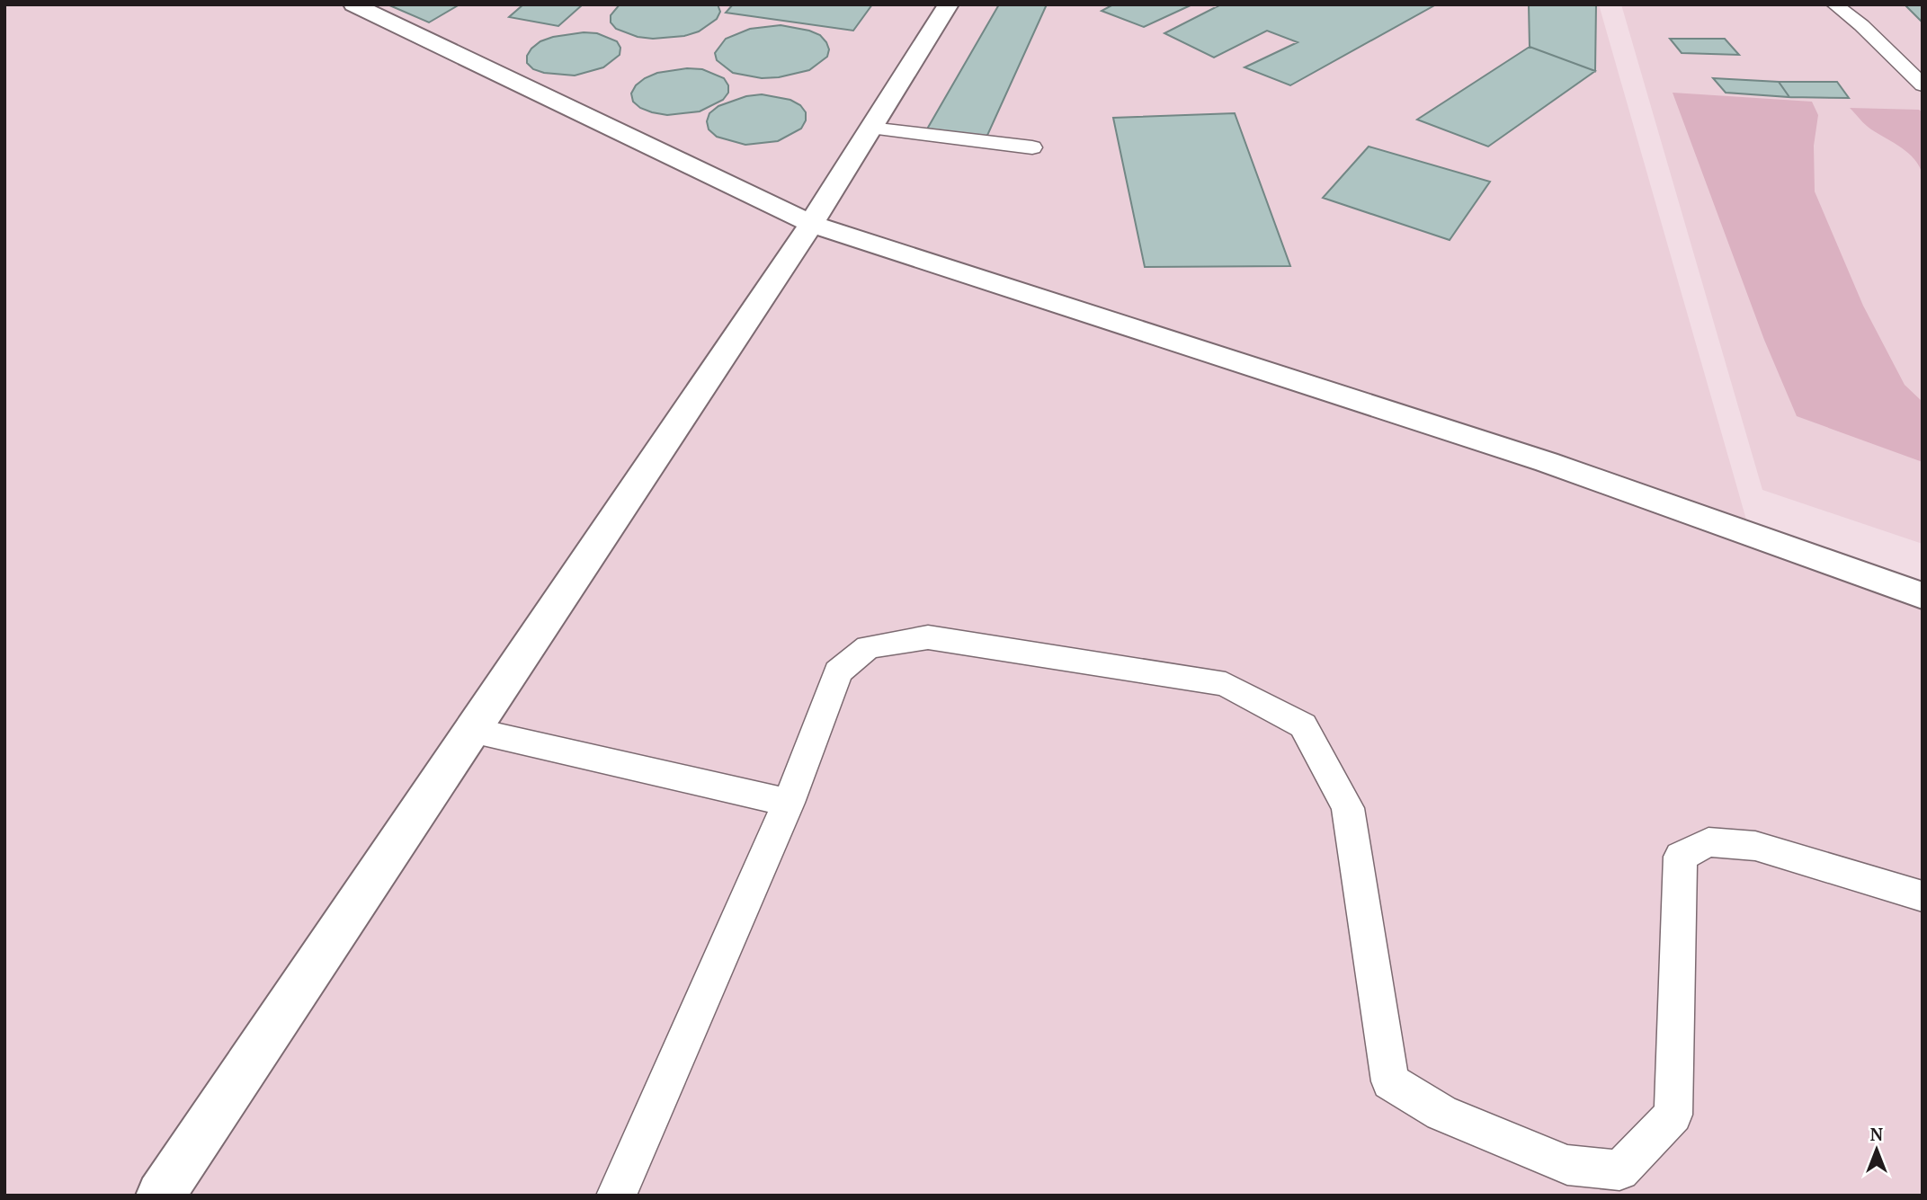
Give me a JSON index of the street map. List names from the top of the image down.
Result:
{
  "north": "top"
}
